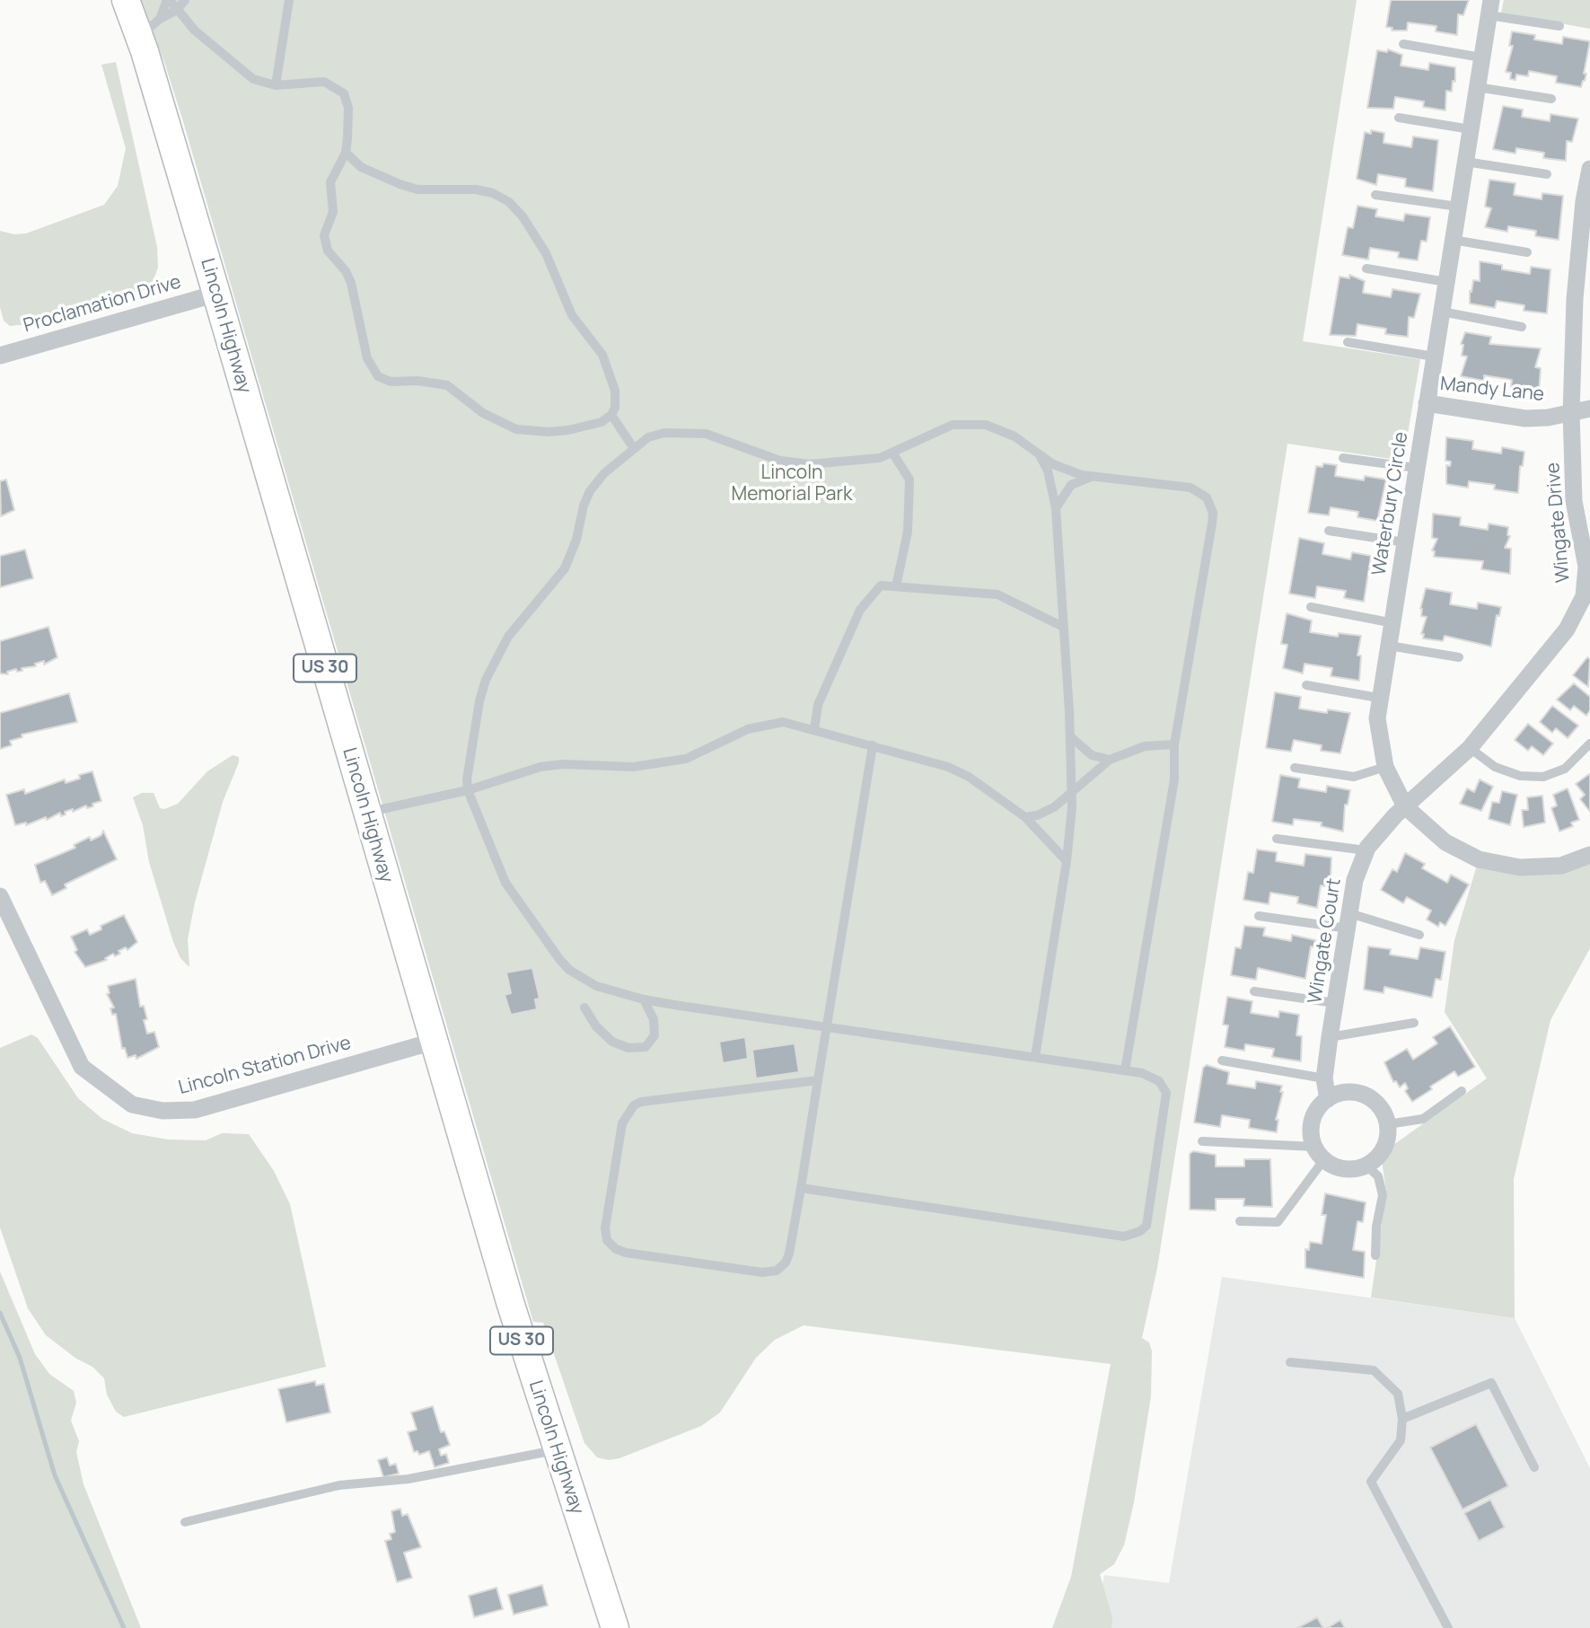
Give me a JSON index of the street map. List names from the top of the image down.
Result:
{
  "streets": {
    "main road": ["Lincoln Highway", "US 30"],
    "street": [
      "Proclamation Drive",
      "Mandy Lane",
      "Waterbury Circle",
      "Wingate Drive",
      "Wingate Court",
      "Lincoln Station Drive"
    ]
  },
  "crossings": [
    ["Proclamation Drive", "Lincoln Highway"],
    ["Lincoln Highway", "Lincoln Station Drive"],
    ["Mandy Lane", "Waterbury Circle"],
    ["Mandy Lane", "Wingate Drive"],
    ["Waterbury Circle", "Wingate Drive"],
    ["Waterbury Circle", "Wingate Court"],
    ["Wingate Drive", "Wingate Court"]
  ],
  "parks": ["Lincoln Memorial Park"]
}
